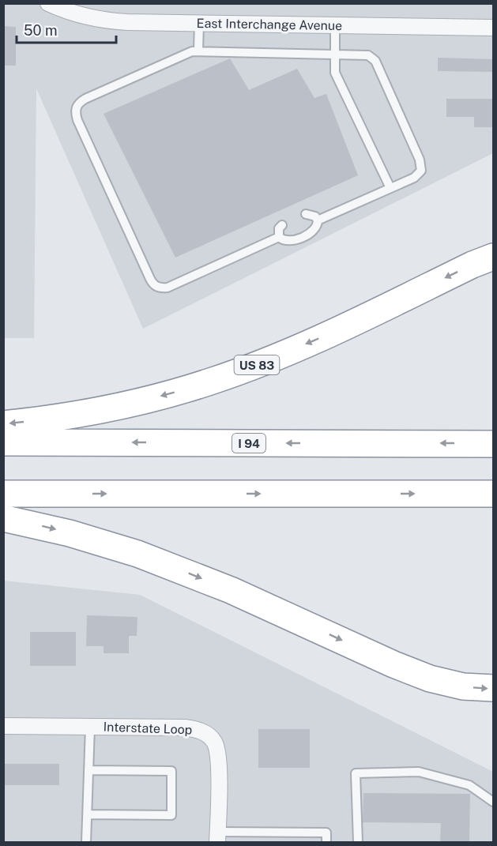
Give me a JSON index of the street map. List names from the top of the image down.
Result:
{
  "streets": {
    "highway": ["US 83", "I 94"],
    "street": ["East Interchange Avenue", "Interstate Loop"]
  },
  "scale_bar": "50 m"
}
